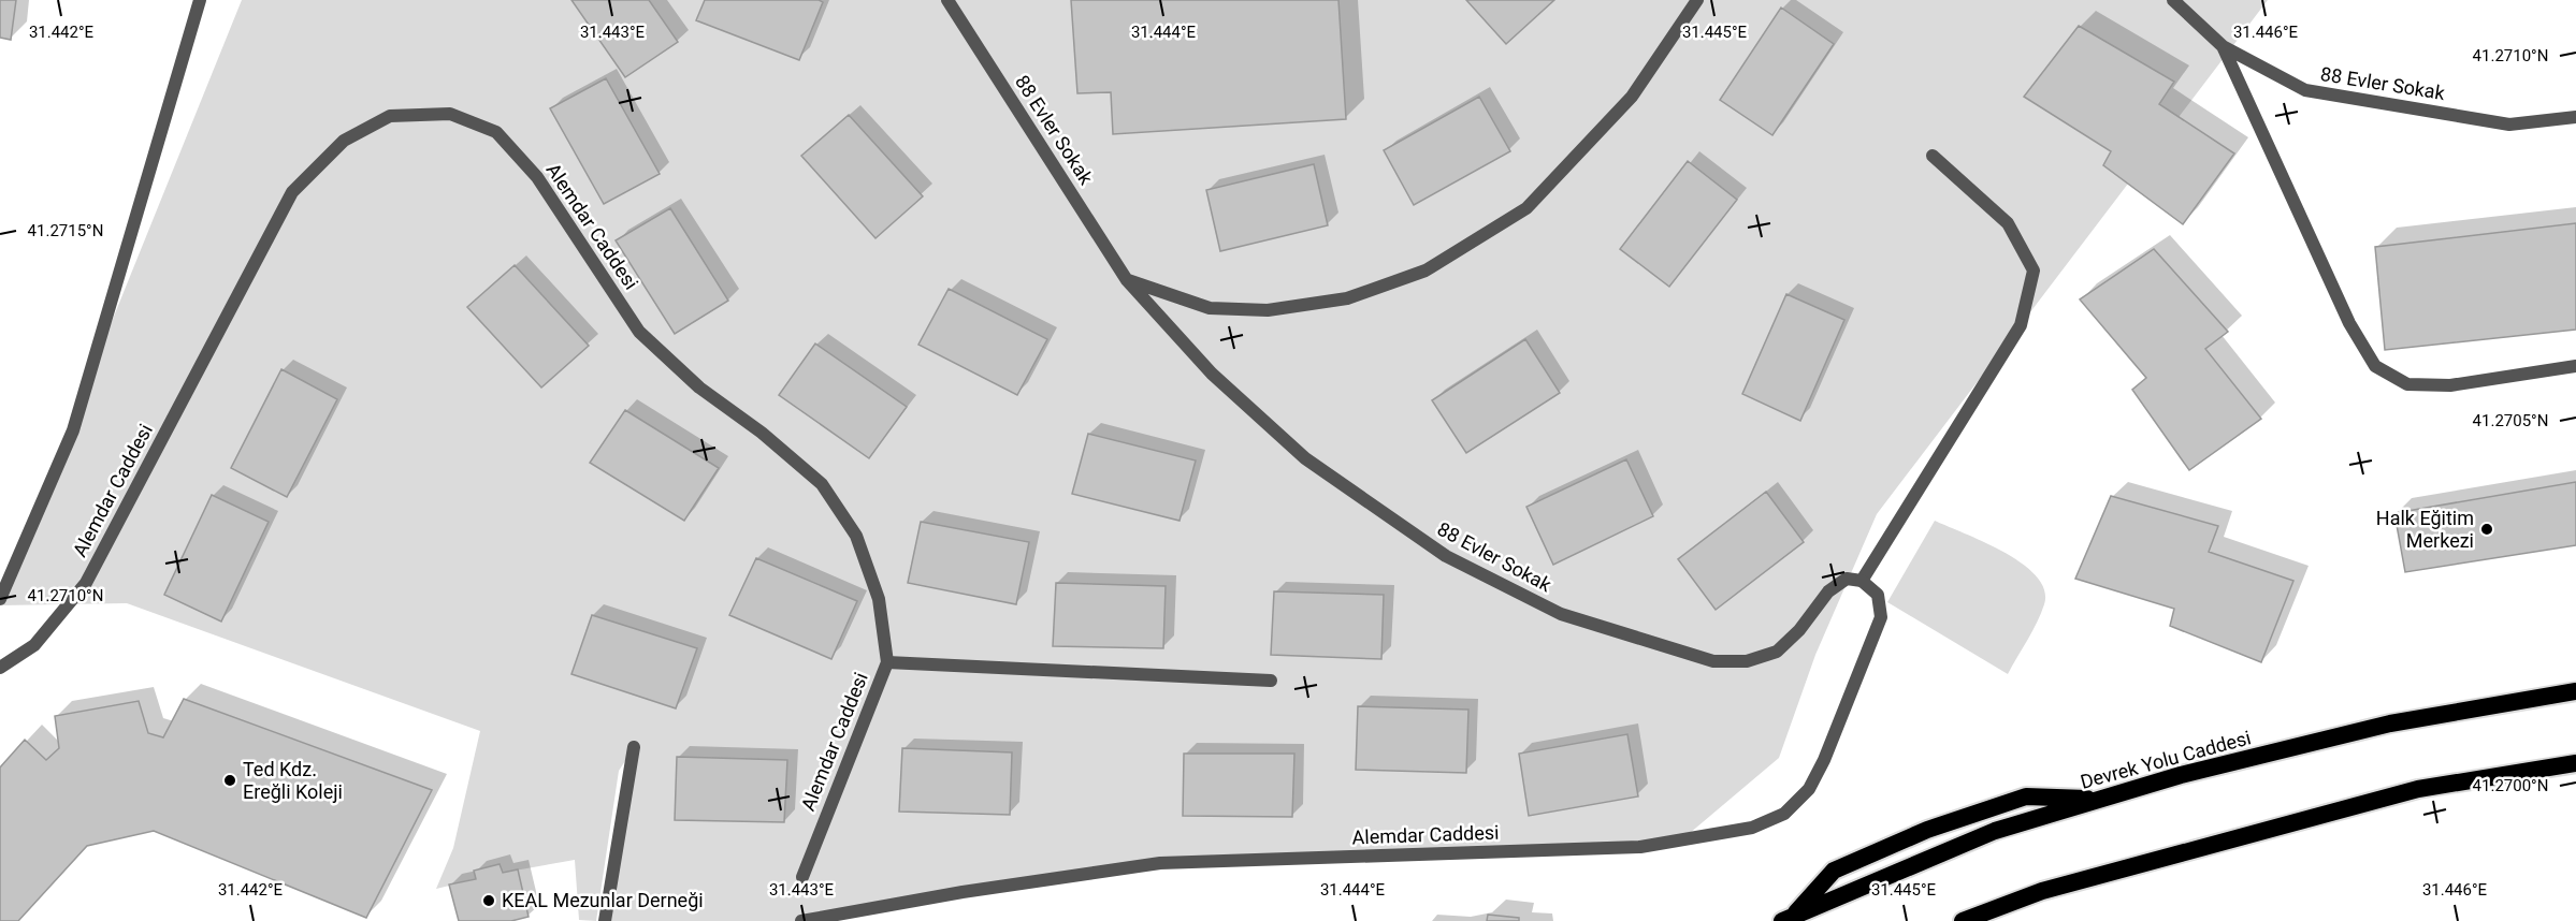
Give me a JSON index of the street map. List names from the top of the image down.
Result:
{
  "streets": {
    "highway": ["Devrek Yolu Caddesi"],
    "street": ["88 Evler Sokak", "Alemdar Caddesi"]
  },
  "crossings": [
    ["88 Evler Sokak", "Alemdar Caddesi"]
  ],
  "places": ["Halk Eğitim Merkezi", "Ted Kdz. Ereğli Koleji", "KEAL Mezunlar Derneği"],
  "coordinates": [
    "31.446°E",
    "31.442°E",
    "31.443°E",
    "31.444°E",
    "31.445°E",
    "41.2710°N",
    "41.2715°N",
    "41.2705°N",
    "41.2700°N"
  ]
}
